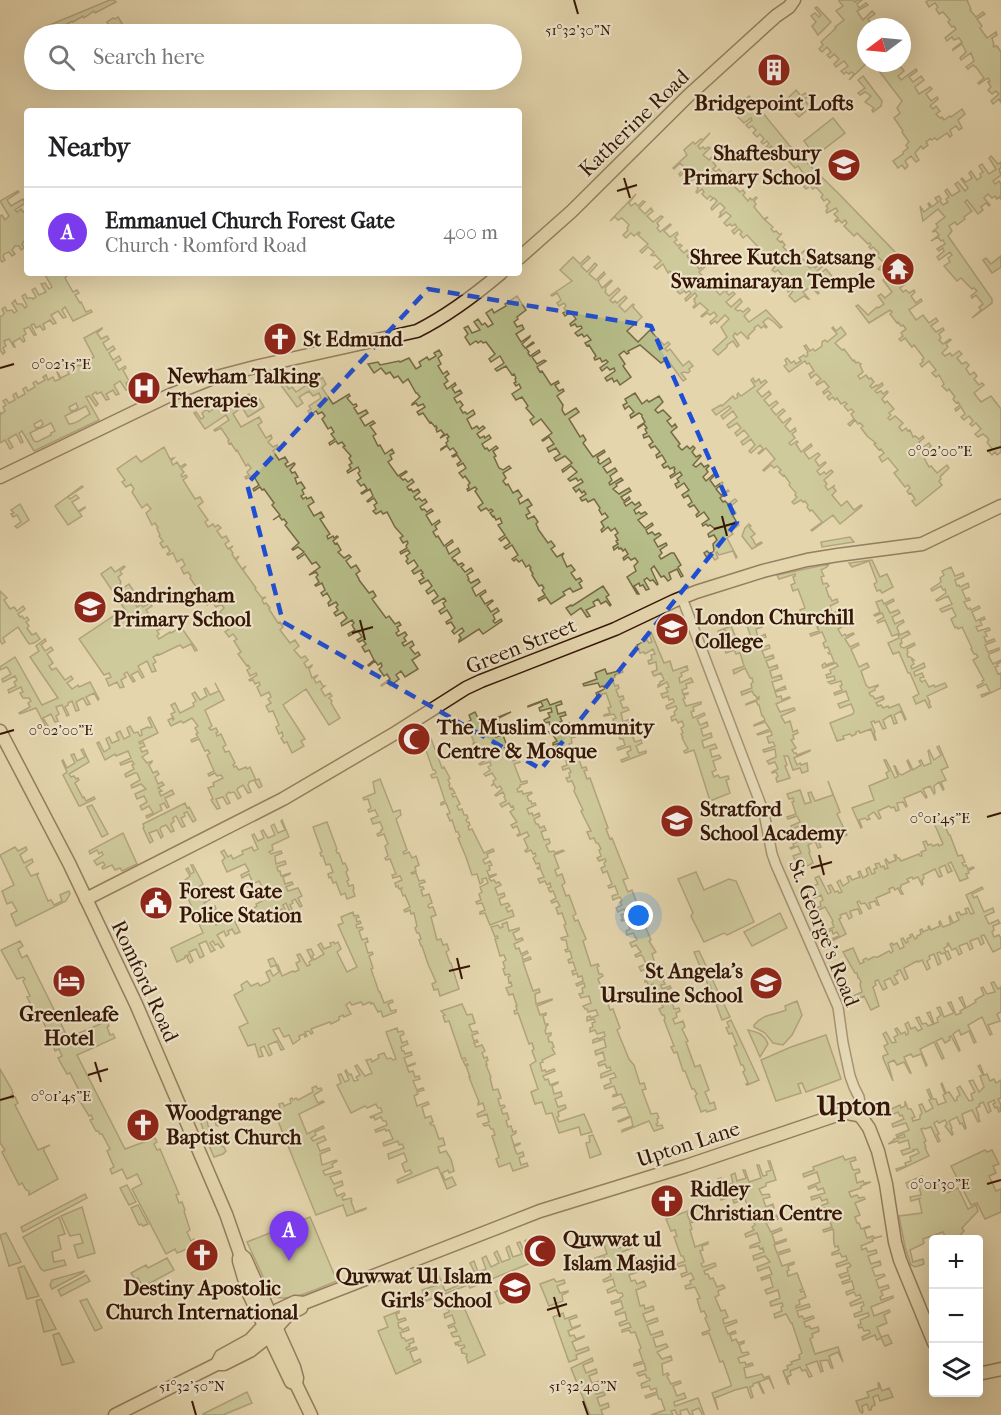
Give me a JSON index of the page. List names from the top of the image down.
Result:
{
  "streets": {
    "main road": [
      "Katherine Road",
      "Green Street",
      "Romford Road",
      "Upton Lane"
    ],
    "street": ["St. George's Road"]
  },
  "crossings": [
    ["Green Street", "St. George's Road"],
    ["Green Street", "Romford Road"],
    ["St. George's Road", "Upton Lane"],
    ["Romford Road", "Upton Lane"]
  ],
  "districts": ["Upton"],
  "places": {
    "building": ["Bridgepoint Lofts"],
    "school or university": [
      "Shaftesbury Primary School",
      "Sandringham Primary School",
      "London Churchill College",
      "Stratford School Academy",
      "St Angela's Ursuline School",
      "Quwwat Ul Islam Girls' School"
    ],
    "temple": ["Shree Kutch Satsang Swaminarayan Temple"],
    "church": [
      "St Edmund",
      "Woodgrange Baptist Church",
      "Ridley Christian Centre",
      "Destiny Apostolic Church International"
    ],
    "hospital": ["Newham Talking Therapies"],
    "mosque": ["The Muslim community Centre & Mosque", "Quwwat ul Islam Masjid"],
    "public building": ["Forest Gate Police Station"],
    "hotel": ["Greenleafe Hotel"]
  },
  "north": "left",
  "page": {
    "search": "Search here",
    "heading": "Nearby",
    "list": [
      {
        "mark": "A",
        "name": "Emmanuel Church Forest Gate",
        "note": "Church · Romford Road",
        "value": "400 m"
      }
    ],
    "pins": "A",
    "map_buttons": ["+", "−"]
  },
  "coordinates": [
    "51°32'30\"N",
    "0°02'15\"E",
    "0°02'00\"E",
    "0°01'45\"E",
    "0°01'30\"E",
    "51°32'50\"N",
    "51°32'40\"N"
  ]
}
